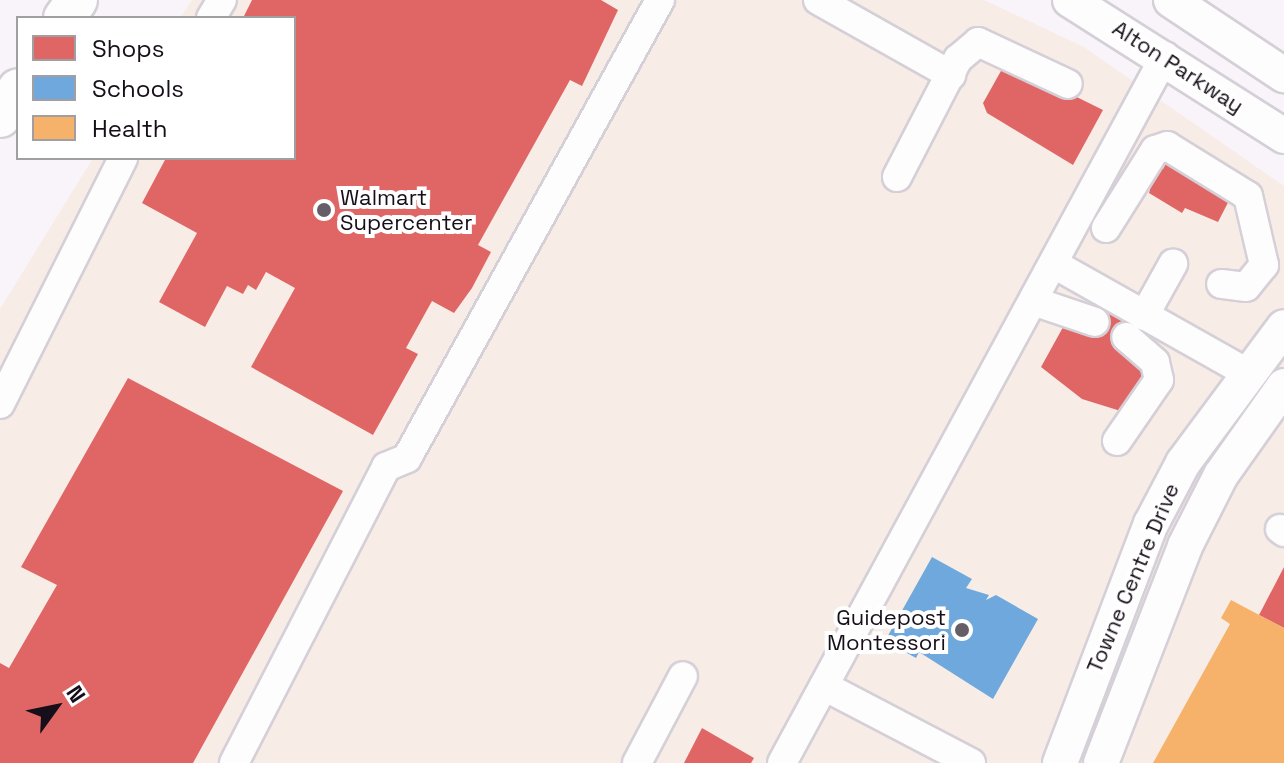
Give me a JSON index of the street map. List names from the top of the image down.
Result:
{
  "streets": {
    "main road": ["Alton Parkway", "Towne Centre Drive"]
  },
  "places": ["Walmart Supercenter", "Guidepost Montessori"],
  "legend": ["Shops", "Schools", "Health"],
  "north": "top right"
}
